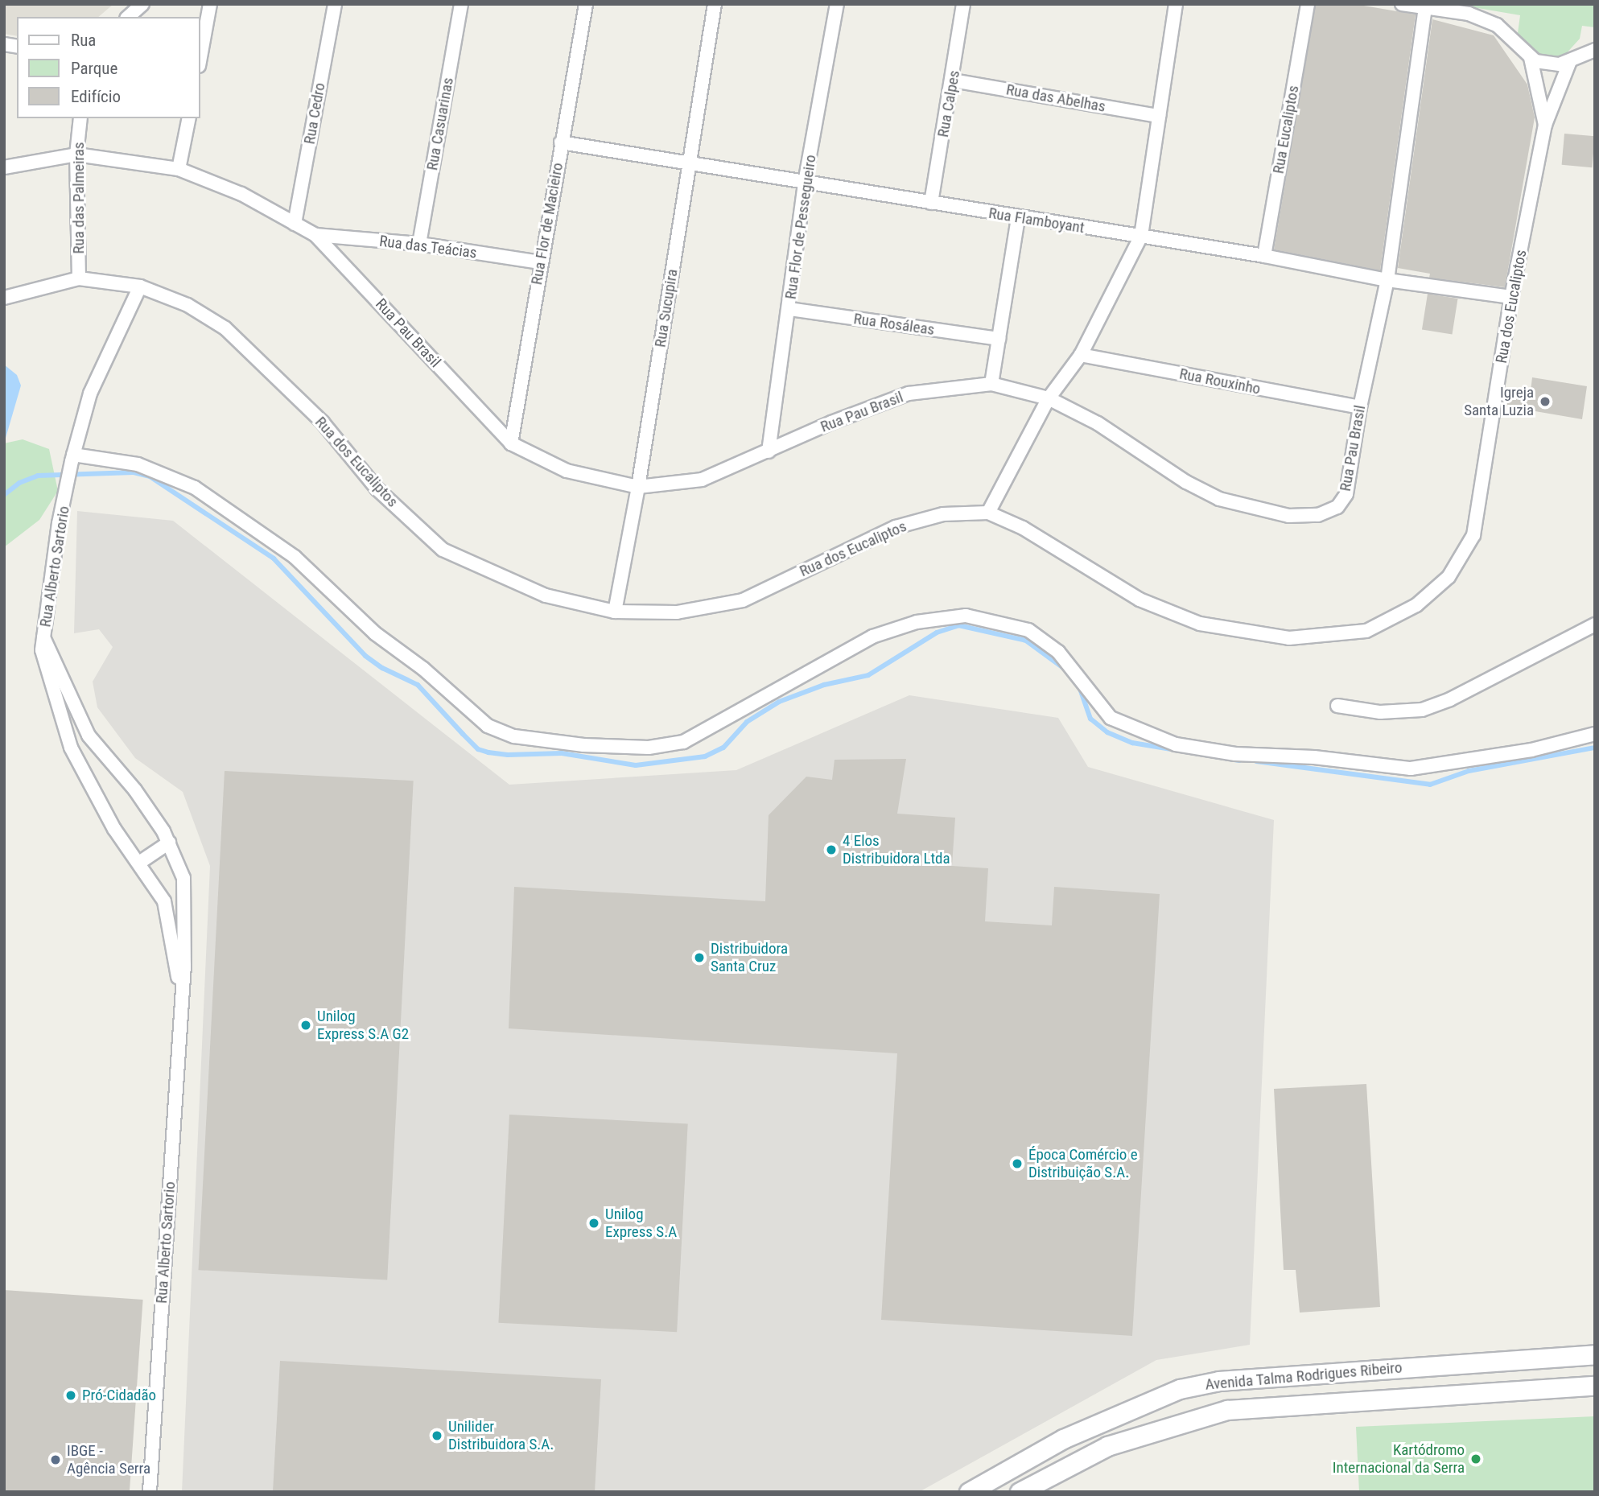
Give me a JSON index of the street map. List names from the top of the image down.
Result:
{
  "streets": {
    "main road": ["Avenida Talma Rodrigues Ribeiro"],
    "street": [
      "Rua das Abelhas",
      "Rua Calpes",
      "Rua Cedro",
      "Rua Casuarinas",
      "Rua Eucaliptos",
      "Rua das Palmeiras",
      "Rua Flamboyant",
      "Rua Flor de Macieiro",
      "Rua Flor de Pessegueiro",
      "Rua das Teácias",
      "Rua dos Eucaliptos",
      "Rua Sucupira",
      "Rua Rosáleas",
      "Rua Pau Brasil",
      "Rua Rouxinho",
      "Rua Alberto Sartorio"
    ]
  },
  "crossings": [
    ["Rua das Abelhas", "Rua Calpes"],
    ["Rua Calpes", "Rua Flamboyant"],
    ["Rua Cedro", "Rua Pau Brasil"],
    ["Rua Casuarinas", "Rua das Teácias"],
    ["Rua Eucaliptos", "Rua Flamboyant"],
    ["Rua das Palmeiras", "Rua dos Eucaliptos"],
    ["Rua das Palmeiras", "Rua Pau Brasil"],
    ["Rua Flamboyant", "Rua Flor de Macieiro"],
    ["Rua Flamboyant", "Rua Flor de Pessegueiro"],
    ["Rua Flamboyant", "Rua dos Eucaliptos"],
    ["Rua Flamboyant", "Rua Sucupira"],
    ["Rua Flamboyant", "Rua Pau Brasil"],
    ["Rua Flor de Macieiro", "Rua das Teácias"],
    ["Rua Flor de Macieiro", "Rua Pau Brasil"],
    ["Rua Flor de Pessegueiro", "Rua Rosáleas"],
    ["Rua Flor de Pessegueiro", "Rua Pau Brasil"],
    ["Rua das Teácias", "Rua Pau Brasil"],
    ["Rua dos Eucaliptos", "Rua Sucupira"],
    ["Rua Sucupira", "Rua Pau Brasil"],
    ["Rua Pau Brasil", "Rua Rouxinho"]
  ],
  "places": [
    "Igreja Santa Luzia",
    "4 Elos Distribuidora Ltda",
    "Distribuidora Santa Cruz",
    "Unilog Express S.A G2",
    "Época Comércio e Distribuição S.A.",
    "Unilog Express S.A",
    "Pró-Cidadão",
    "Unilider Distribuidora S.A.",
    "Kartódromo Internacional da Serra",
    "IBGE - Agência Serra"
  ],
  "legend": ["Rua", "Parque", "Edifício"]
}
